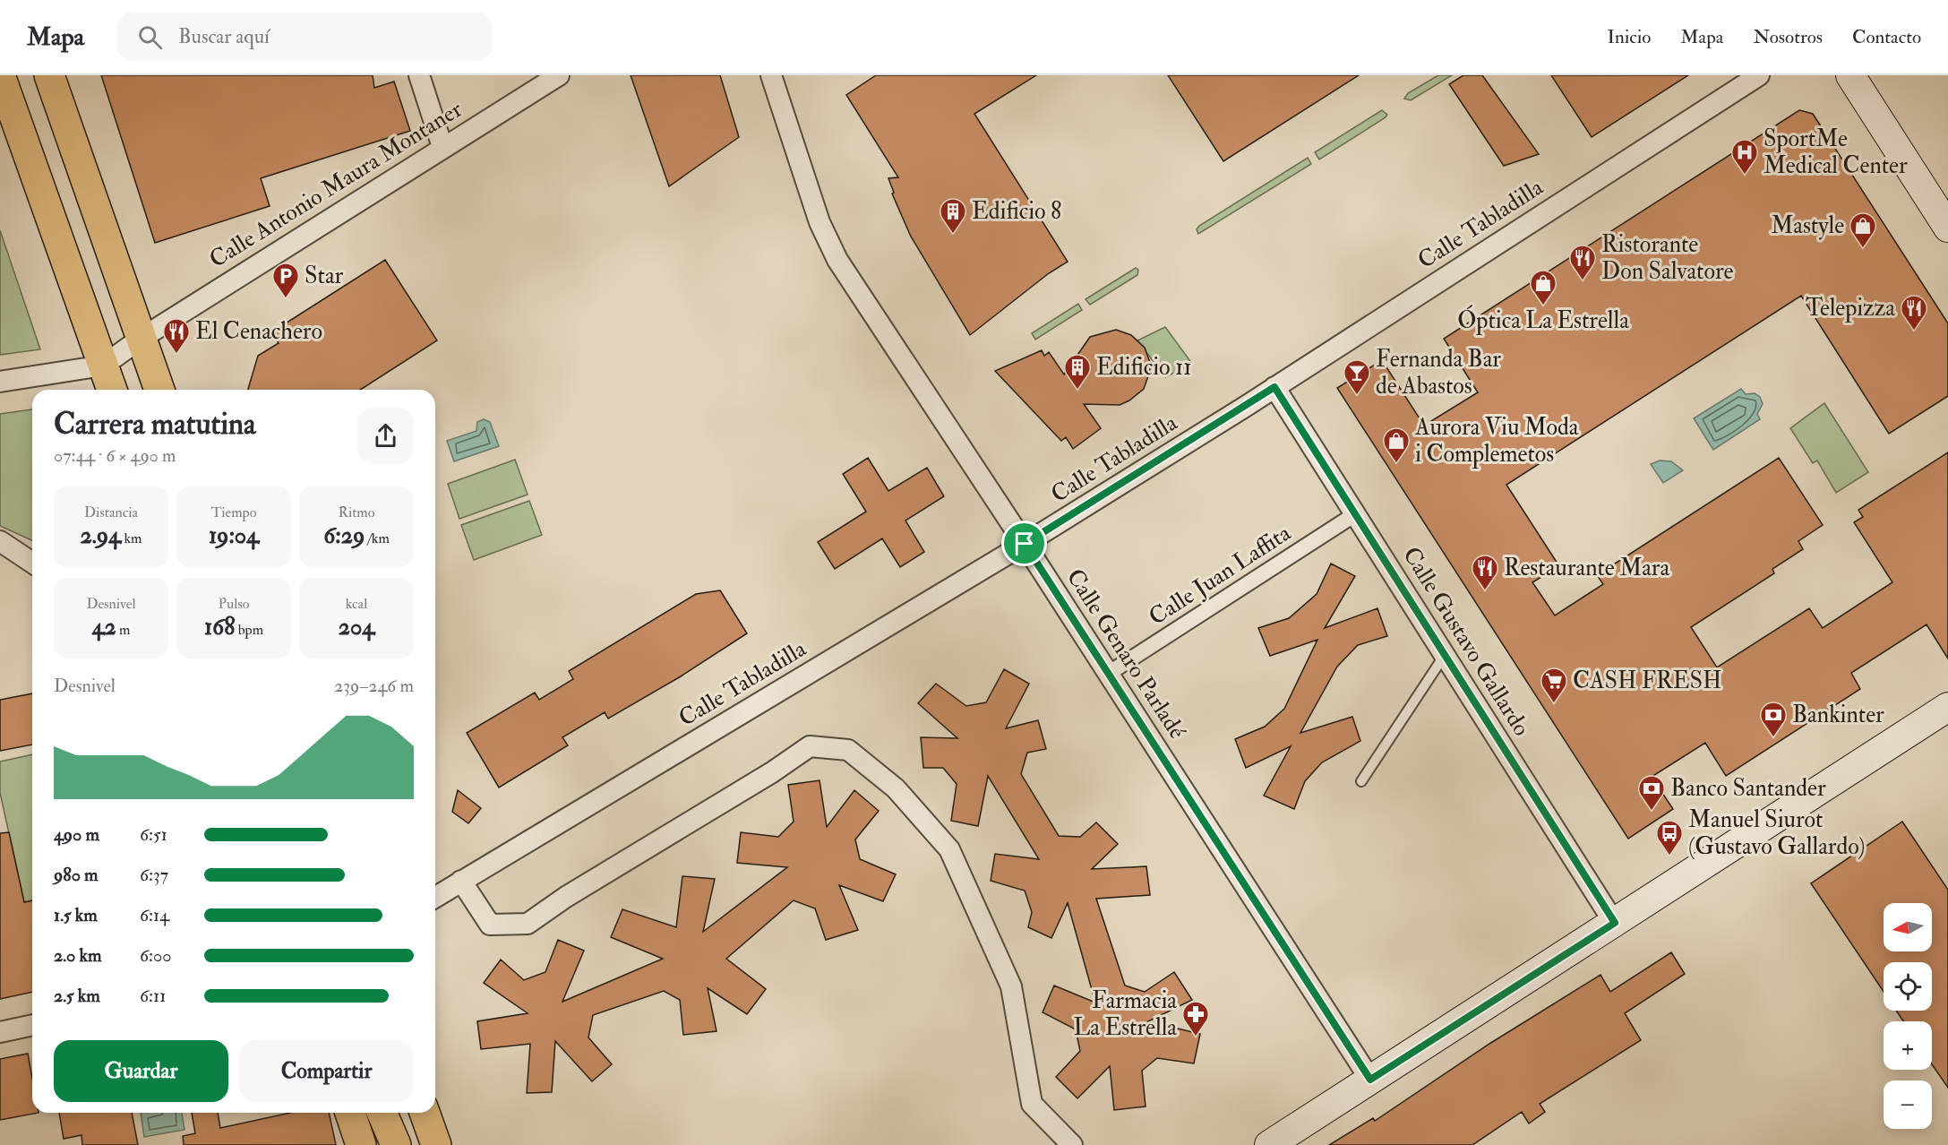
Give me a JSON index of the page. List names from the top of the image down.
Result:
{
  "streets": {
    "street": [
      "Calle Antonio Maura Montaner",
      "Calle Tabladilla",
      "Calle Juan Laffita",
      "Calle Gustavo Gallardo",
      "Calle Genaro Parladé"
    ]
  },
  "crossings": [
    ["Calle Tabladilla", "Calle Gustavo Gallardo"],
    ["Calle Tabladilla", "Calle Genaro Parladé"],
    ["Calle Juan Laffita", "Calle Gustavo Gallardo"],
    ["Calle Juan Laffita", "Calle Genaro Parladé"]
  ],
  "places": {
    "hospital": ["SportMe Medical Center"],
    "building": ["Edificio 8", "Edificio 11"],
    "shop": ["Mastyle", "Óptica La Estrella", "Aurora Viu Moda i Complemetos"],
    "restaurant": [
      "Ristorante Don Salvatore",
      "Telepizza",
      "El Cenachero",
      "Restaurante Mara"
    ],
    "parking": ["Star"],
    "bar": ["Fernanda Bar de Abastos"],
    "supermarket": ["CASH FRESH"],
    "bank": ["Bankinter", "Banco Santander"],
    "bus stop": ["Manuel Siurot (Gustavo Gallardo)"],
    "pharmacy": ["Farmacia La Estrella"]
  },
  "north": "left",
  "page": {
    "header": "Mapa",
    "search": "Buscar aquí",
    "nav": [
      "Inicio",
      "Mapa",
      "Nosotros",
      "Contacto"
    ],
    "heading": ["Carrera matutina", "07:44 · 6 × 490 m"],
    "stats": [
      ["Distancia", "2.94 km"],
      ["Tiempo", "19:04"],
      ["Ritmo", "6:29 /km"],
      ["Desnivel", "42 m"],
      ["Pulso", "168 bpm"],
      ["kcal", "204"]
    ],
    "chart": ["Desnivel", "239–246 m"],
    "list": [
      {
        "name": "490 m",
        "note": "6:51"
      },
      {
        "name": "980 m",
        "note": "6:37"
      },
      {
        "name": "1.5 km",
        "note": "6:14"
      },
      {
        "name": "2.0 km",
        "note": "6:00"
      },
      {
        "name": "2.5 km",
        "note": "6:11"
      }
    ],
    "map_buttons": ["+", "−"],
    "buttons": ["Guardar", "Compartir"]
  }
}
